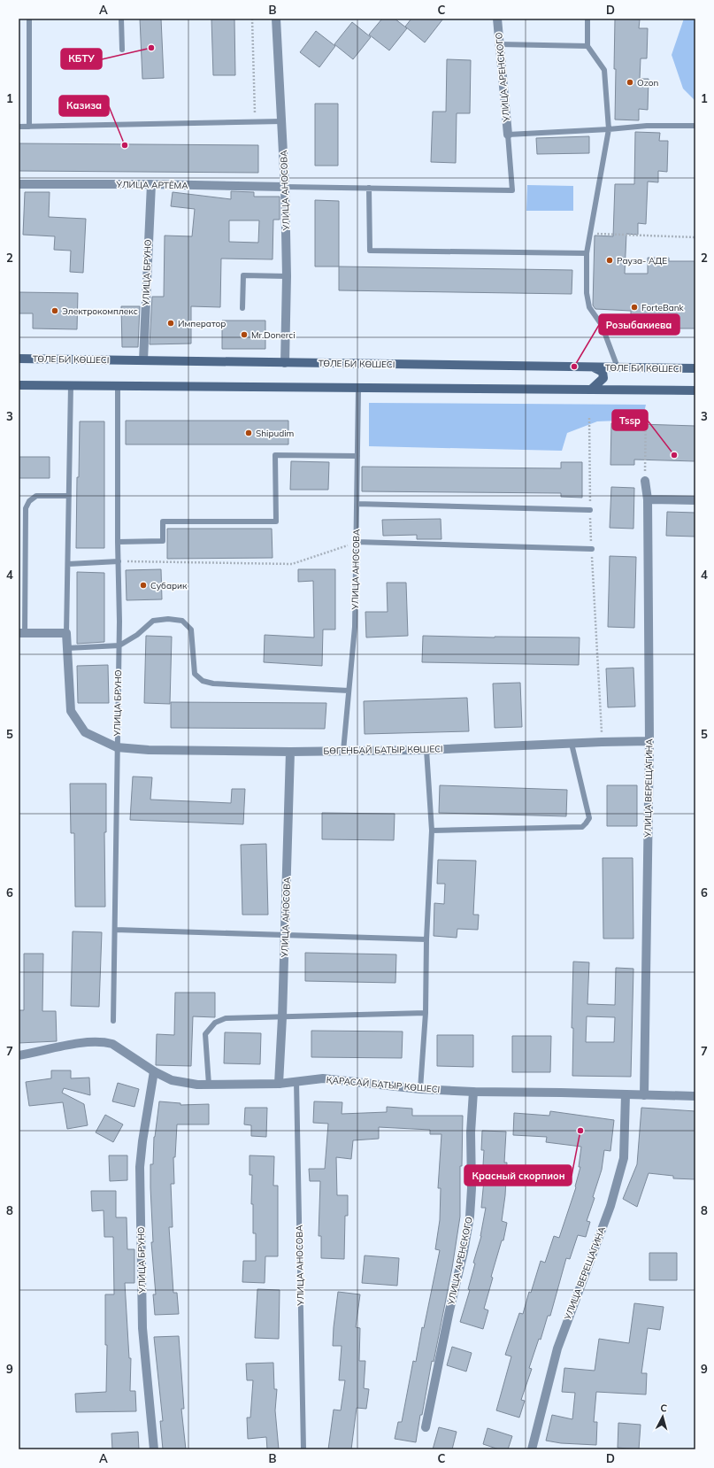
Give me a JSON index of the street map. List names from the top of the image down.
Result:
{
  "streets": {
    "main road": ["ТӨЛЕ БИ КӨШЕСІ"],
    "street": [
      "УЛИЦА АРЕНСКОГО",
      "УЛИЦА АРТЁМА",
      "УЛИЦА АНОСОВА",
      "УЛИЦА БРУНО",
      "БӨГЕНБАЙ БАТЫР КӨШЕСІ",
      "УЛИЦА ВЕРЕЩАГИНА",
      "ҚАРАСАЙ БАТЫР КӨШЕСІ"
    ]
  },
  "crossings": [
    ["УЛИЦА АРЕНСКОГО", "ҚАРАСАЙ БАТЫР КӨШЕСІ"],
    ["УЛИЦА АРТЁМА", "УЛИЦА АНОСОВА"],
    ["УЛИЦА АРТЁМА", "УЛИЦА БРУНО"],
    ["УЛИЦА АНОСОВА", "ТӨЛЕ БИ КӨШЕСІ"],
    ["УЛИЦА АНОСОВА", "БӨГЕНБАЙ БАТЫР КӨШЕСІ"],
    ["УЛИЦА АНОСОВА", "ҚАРАСАЙ БАТЫР КӨШЕСІ"],
    ["УЛИЦА БРУНО", "ТӨЛЕ БИ КӨШЕСІ"],
    ["УЛИЦА БРУНО", "БӨГЕНБАЙ БАТЫР КӨШЕСІ"],
    ["УЛИЦА БРУНО", "ҚАРАСАЙ БАТЫР КӨШЕСІ"],
    ["БӨГЕНБАЙ БАТЫР КӨШЕСІ", "УЛИЦА ВЕРЕЩАГИНА"],
    ["УЛИЦА ВЕРЕЩАГИНА", "ҚАРАСАЙ БАТЫР КӨШЕСІ"]
  ],
  "places": [
    "КБТУ",
    "Ozon",
    "Казиза",
    "Рауза- АДЕ",
    "ForteBank",
    "Электрокомплекс",
    "Император",
    "Mr.Donerci",
    "Розыбакиева",
    "Shipudim",
    "Tssp",
    "Субарик",
    "Красный скорпион"
  ],
  "north": "top",
  "grid": {
    "columns": [
      "A",
      "B",
      "C",
      "D"
    ],
    "rows": [
      "1",
      "2",
      "3",
      "4",
      "5",
      "6",
      "7",
      "8",
      "9"
    ]
  }
}
